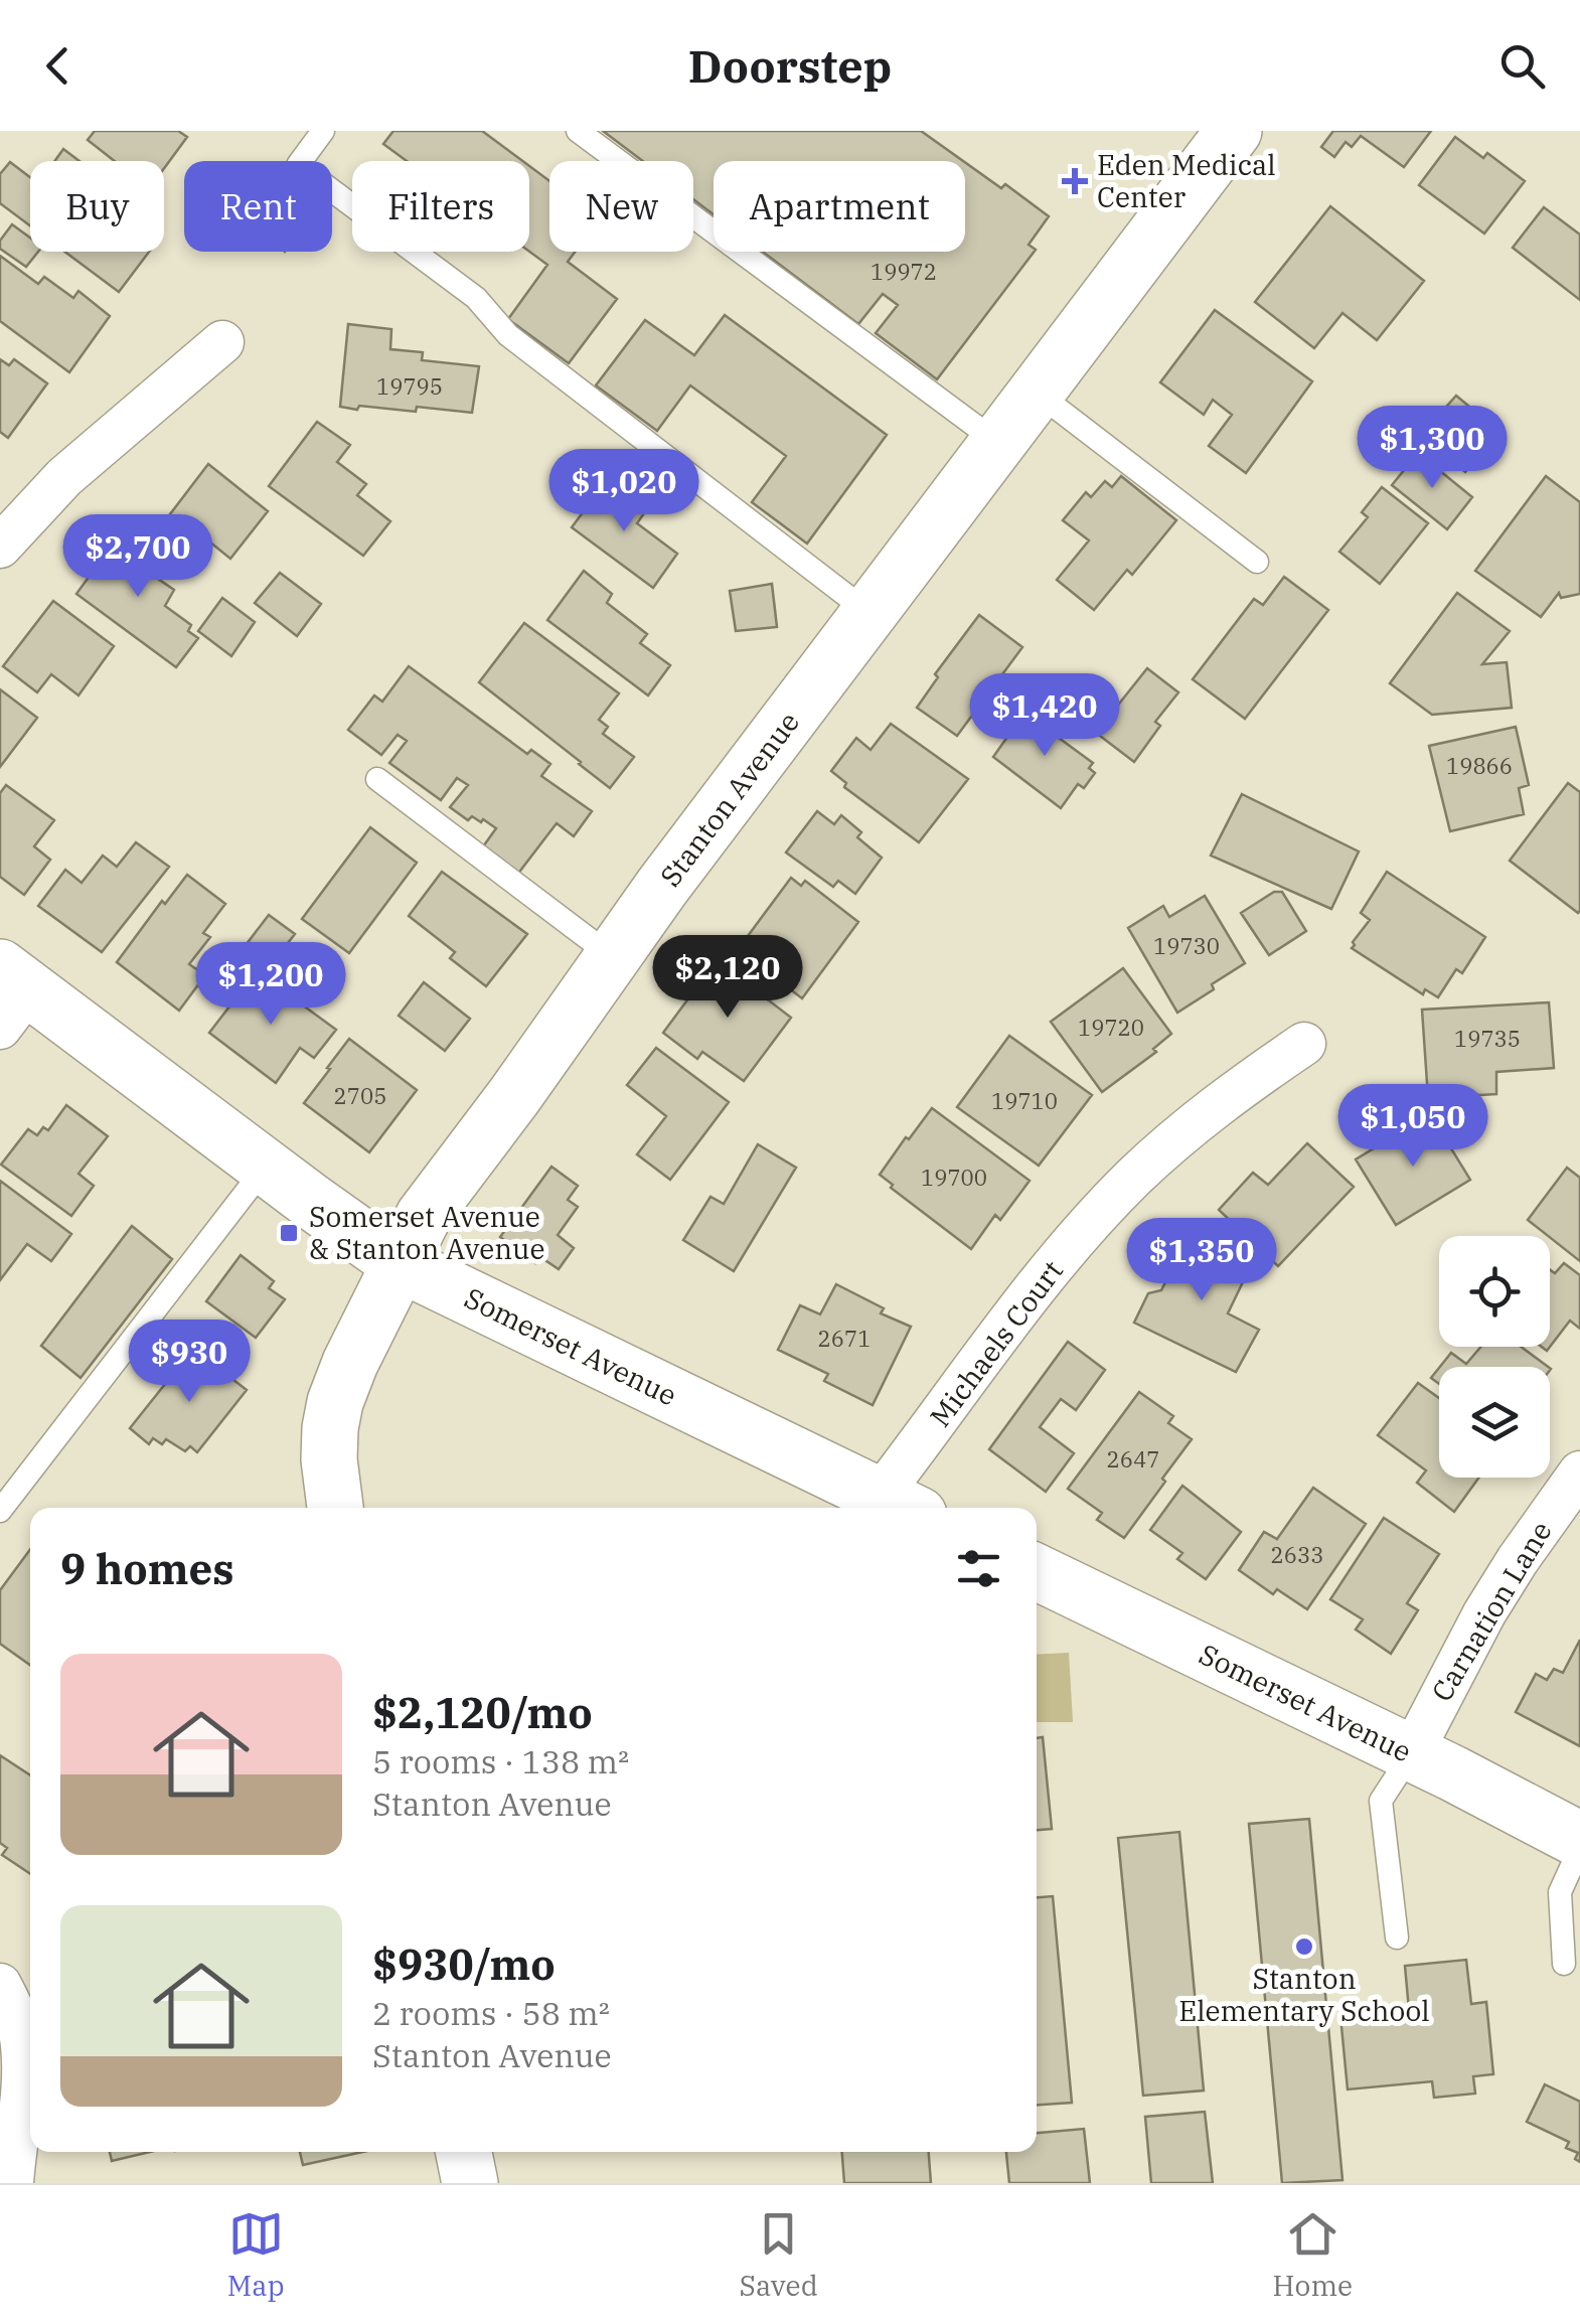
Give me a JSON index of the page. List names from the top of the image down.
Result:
{
  "streets": {
    "street": [
      "Stanton Avenue",
      "Michaels Court",
      "Somerset Avenue",
      "Carnation Lane"
    ]
  },
  "crossings": [
    ["Stanton Avenue", "Somerset Avenue"],
    ["Michaels Court", "Somerset Avenue"],
    ["Somerset Avenue", "Carnation Lane"]
  ],
  "places": {
    "health": ["Eden Medical Center"],
    "transit": ["Somerset Avenue & Stanton Avenue"],
    "other": ["Stanton Elementary School"]
  },
  "house_numbers": [
    "19972",
    "19795",
    "19866",
    "19730",
    "19720",
    "19735",
    "2705",
    "19710",
    "19700",
    "2671",
    "2647",
    "2633"
  ],
  "page": {
    "header": "Doorstep",
    "chip": [
      "Buy",
      "Rent",
      "Filters",
      "New",
      "Apartment"
    ],
    "price": [
      "$1,300",
      "$1,020",
      "$2,700",
      "$1,420",
      "$2,120",
      "$1,200",
      "$1,050",
      "$1,350",
      "$930"
    ],
    "heading": "9 homes",
    "list": [
      {
        "name": "$2,120/mo",
        "note": "5 rooms · 138 m² · Stanton Avenue"
      },
      {
        "name": "$930/mo",
        "note": "2 rooms · 58 m² · Stanton Avenue"
      }
    ],
    "tabs": ["Map", "Saved", "Home"]
  }
}
